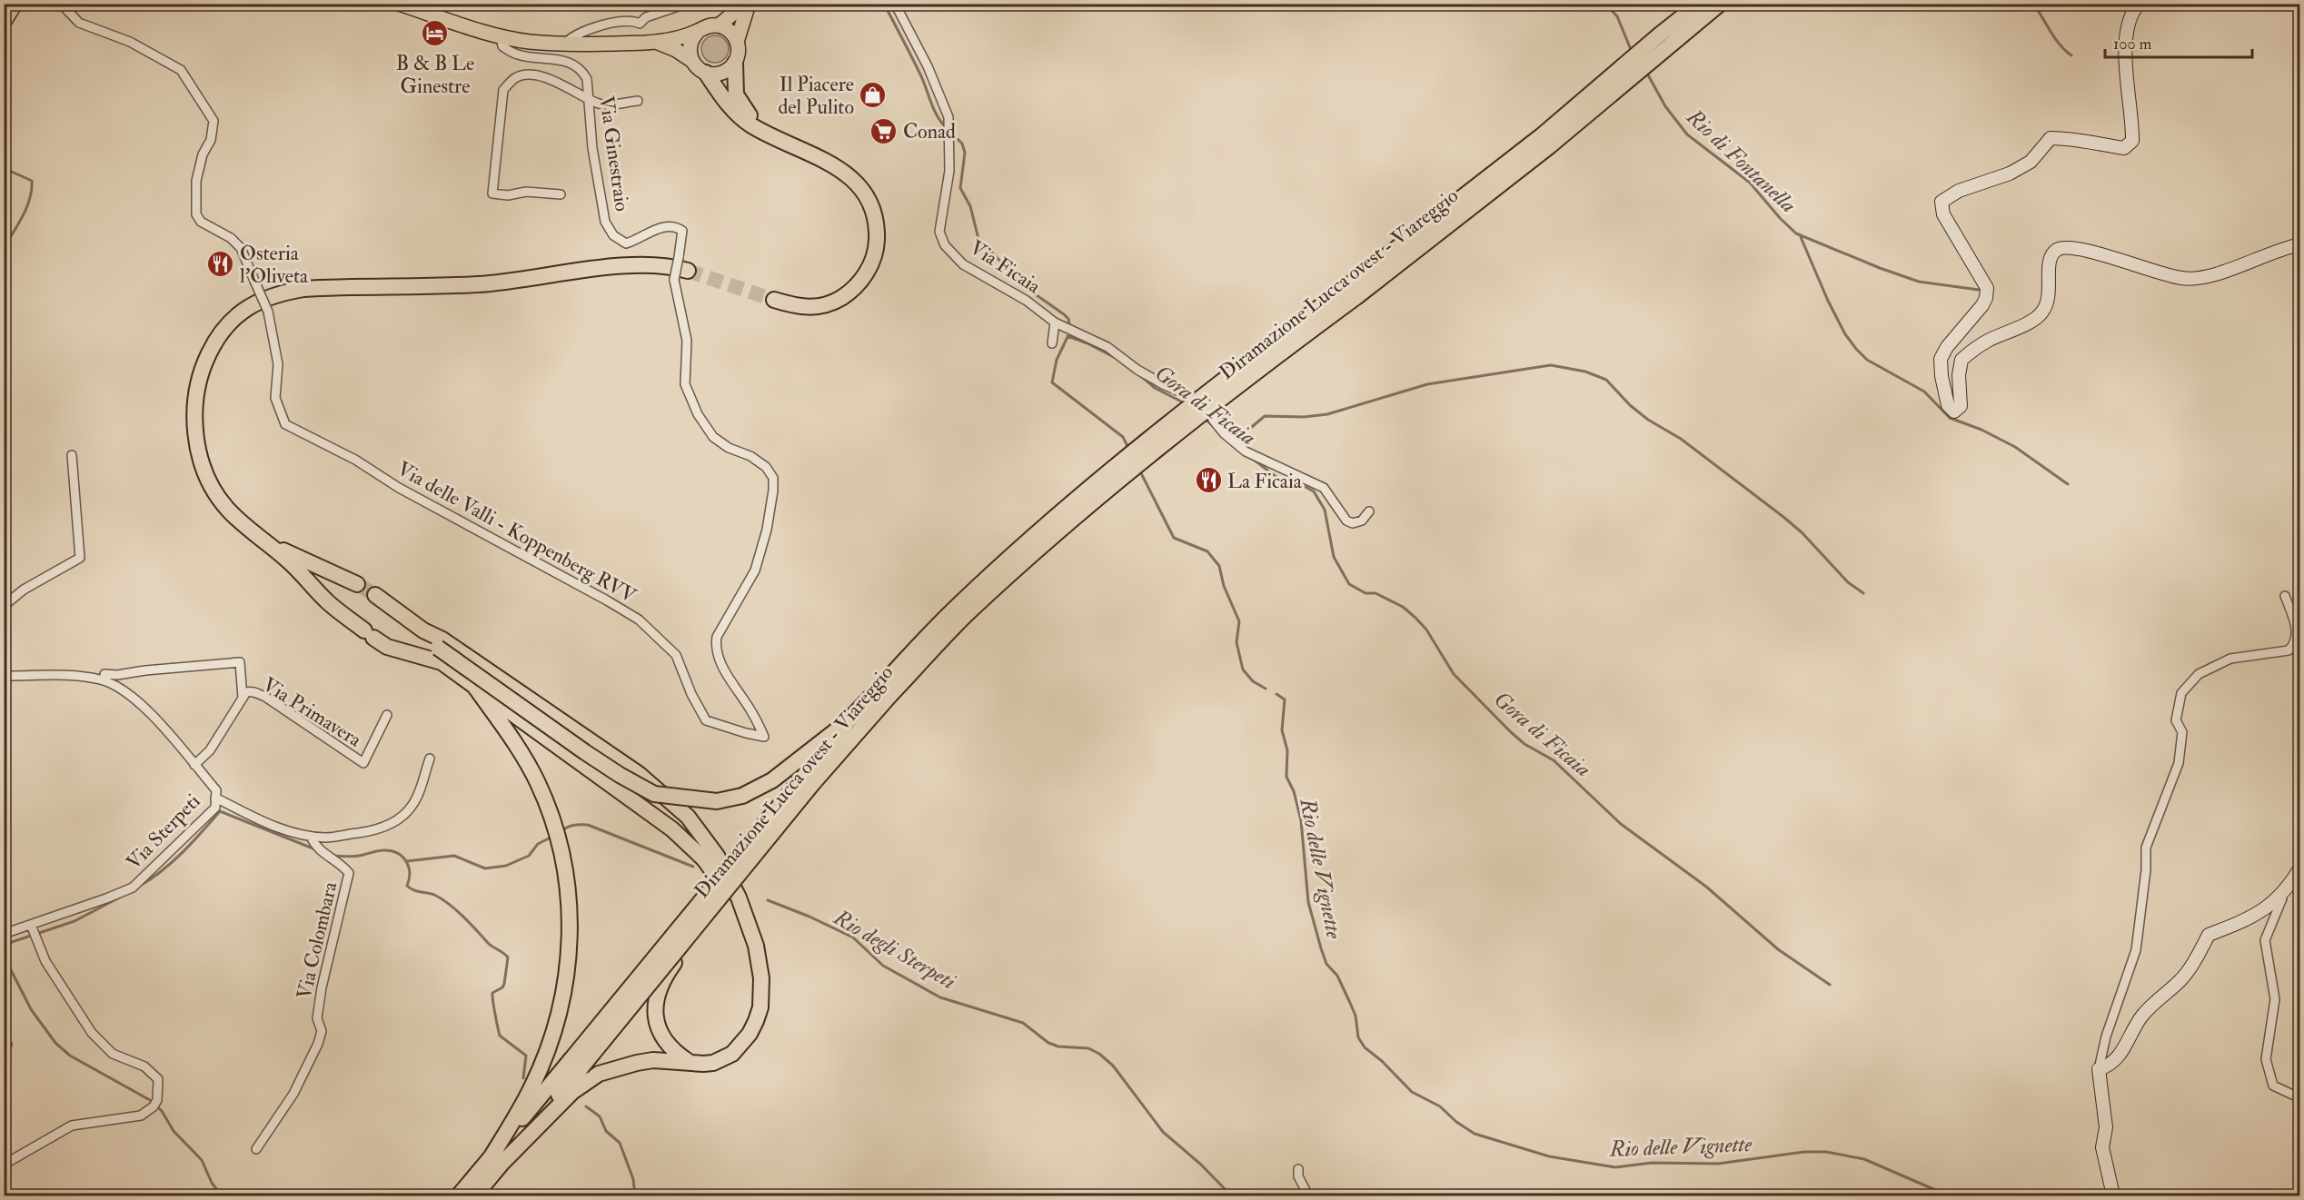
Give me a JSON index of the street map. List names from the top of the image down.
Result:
{
  "streets": {
    "highway": ["Diramazione Lucca ovest - Viareggio"],
    "street": [
      "Via Ginestraio",
      "Via Ficaia",
      "Via delle Valli - Koppenberg RVV",
      "Via Primavera",
      "Via Sterpeti",
      "Via Colombara"
    ]
  },
  "crossings": [
    ["Via Ginestraio", "Via delle Valli - Koppenberg RVV"],
    ["Via Primavera", "Via Sterpeti"]
  ],
  "water": [
    "Rio di Fontanella",
    "Gora di Ficaia",
    "Rio delle Vignette",
    "Rio degli Sterpeti"
  ],
  "places": {
    "hotel": ["B & B Le Ginestre"],
    "shop": ["Il Piacere del Pulito"],
    "supermarket": ["Conad"],
    "restaurant": ["Osteria l'Oliveta", "La Ficaia"]
  },
  "scale_bar": "100 m"
}
